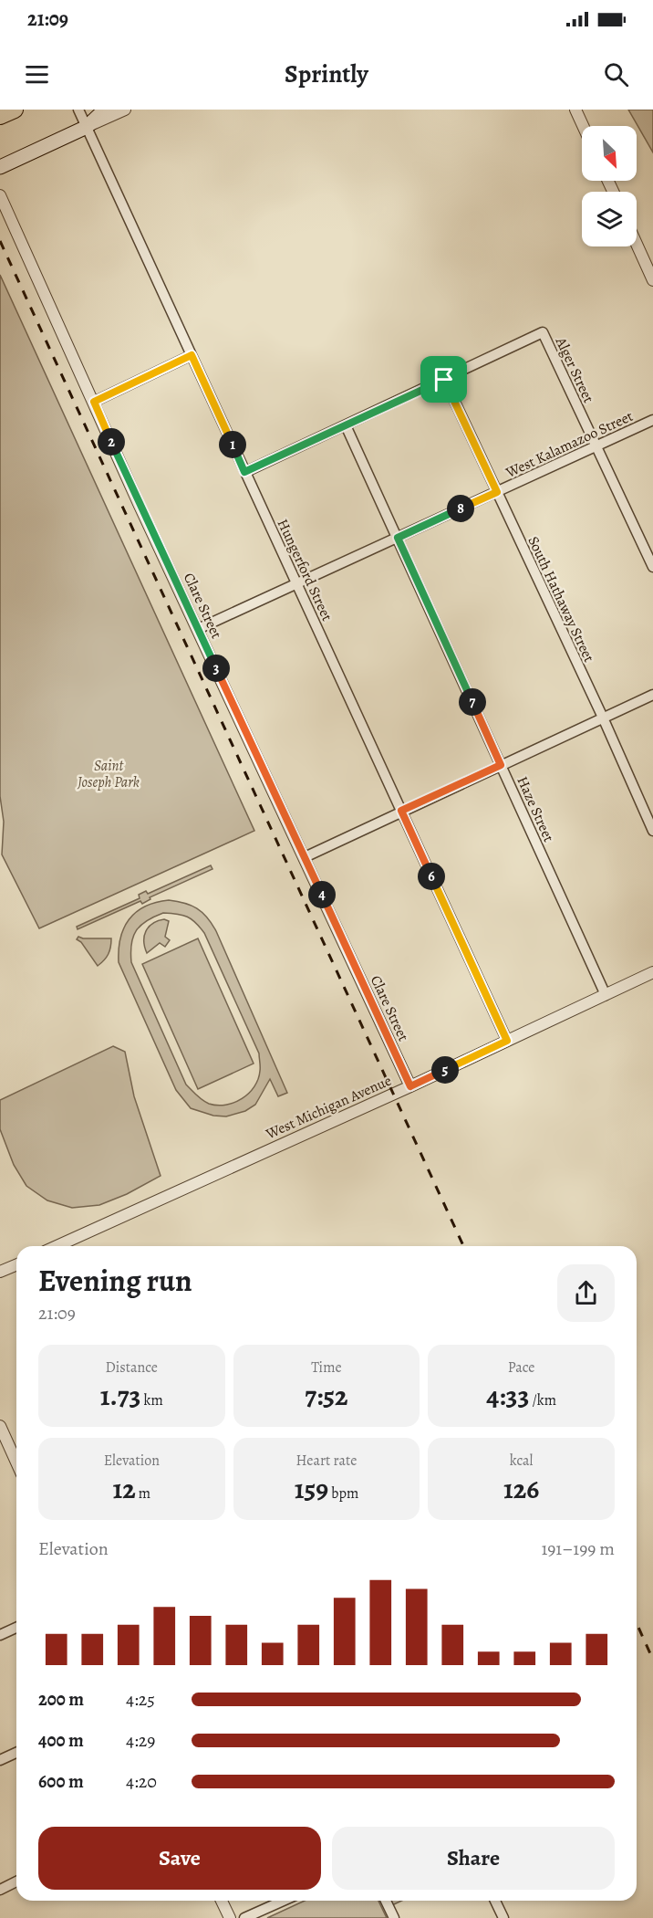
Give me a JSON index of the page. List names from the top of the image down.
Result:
{
  "streets": {
    "street": [
      "Alger Street",
      "West Kalamazoo Street",
      "Hungerford Street",
      "South Hathaway Street",
      "Clare Street",
      "Haze Street",
      "West Michigan Avenue"
    ]
  },
  "crossings": [
    ["Alger Street", "West Kalamazoo Street"],
    ["Alger Street", "South Hathaway Street"],
    ["West Kalamazoo Street", "Hungerford Street"],
    ["West Kalamazoo Street", "South Hathaway Street"],
    ["West Kalamazoo Street", "Clare Street"],
    ["West Kalamazoo Street", "Haze Street"],
    ["Hungerford Street", "West Michigan Avenue"],
    ["Clare Street", "West Michigan Avenue"],
    ["Haze Street", "West Michigan Avenue"]
  ],
  "parks": ["Saint Joseph Park"],
  "north": "bottom right",
  "page": {
    "status": "21:09",
    "header": "Sprintly",
    "pins": [
      "2",
      "1",
      "8",
      "3",
      "7",
      "6",
      "4",
      "5"
    ],
    "heading": ["Evening run", "21:09"],
    "stats": [
      ["Distance", "1.73 km"],
      ["Time", "7:52"],
      ["Pace", "4:33 /km"],
      ["Elevation", "12 m"],
      ["Heart rate", "159 bpm"],
      ["kcal", "126"]
    ],
    "chart": ["Elevation", "191–199 m"],
    "list": [
      {
        "name": "200 m",
        "note": "4:25"
      },
      {
        "name": "400 m",
        "note": "4:29"
      },
      {
        "name": "600 m",
        "note": "4:20"
      }
    ],
    "buttons": ["Save", "Share"]
  }
}
